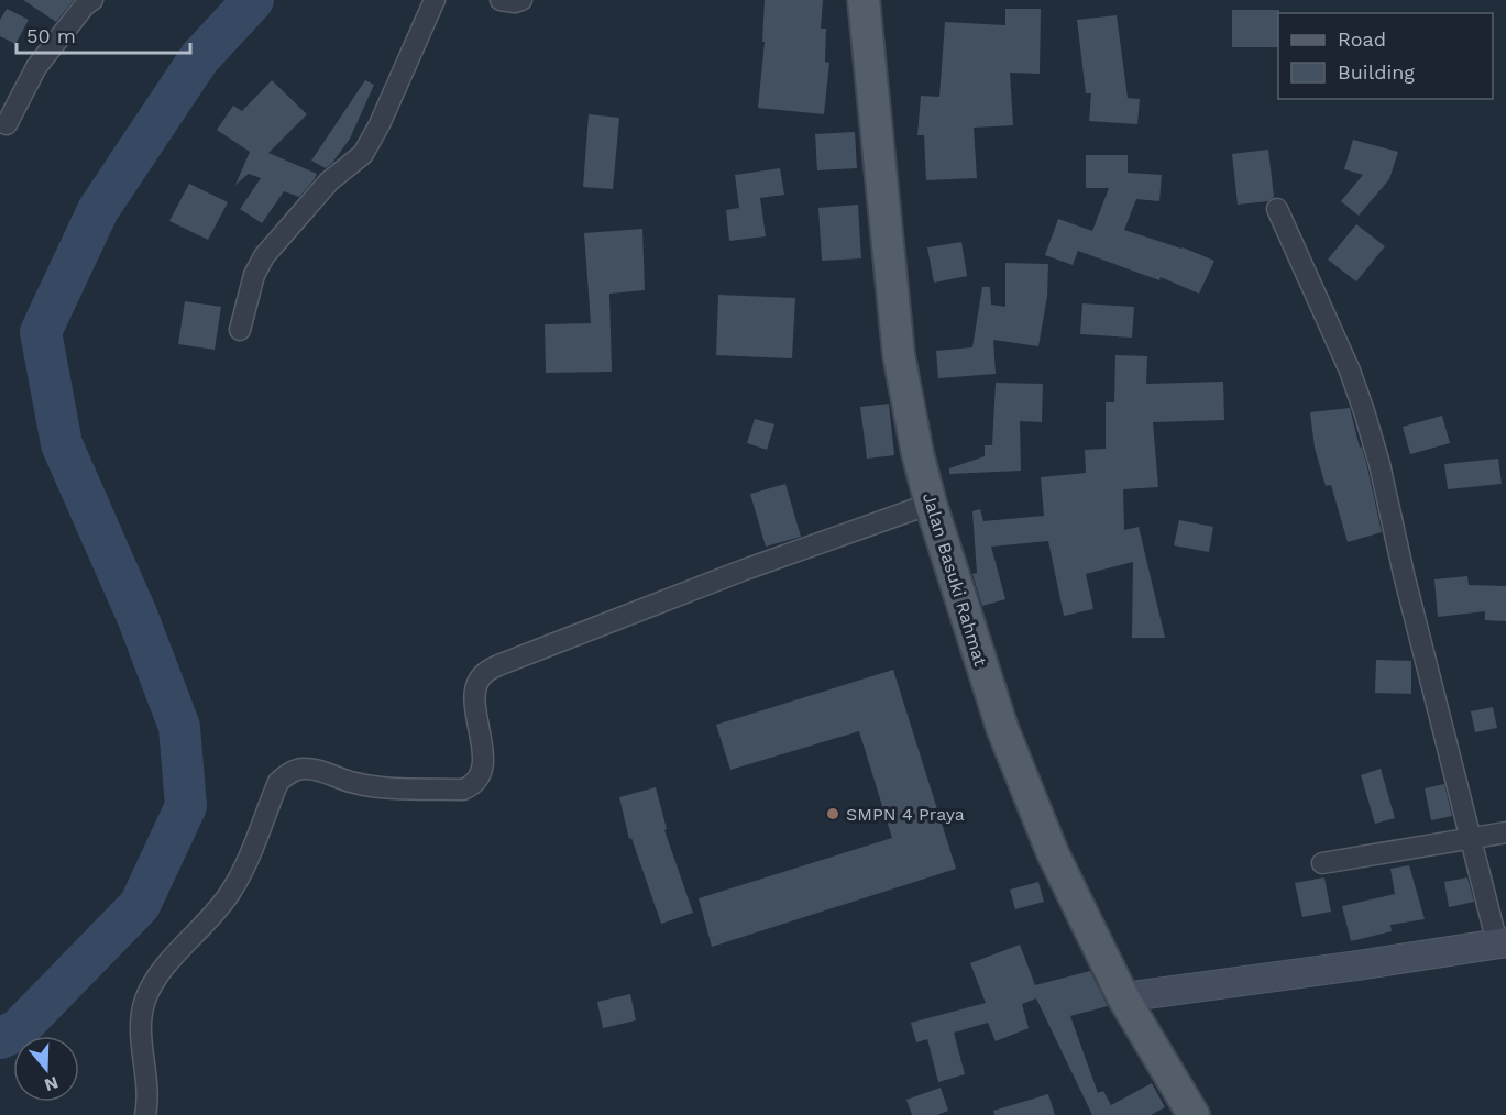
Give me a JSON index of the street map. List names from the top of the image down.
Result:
{
  "streets": {
    "main road": ["Jalan Basuki Rahmat"]
  },
  "places": ["SMPN 4 Praya"],
  "legend": ["Road", "Building"],
  "scale_bar": "50 m",
  "north": "bottom"
}
